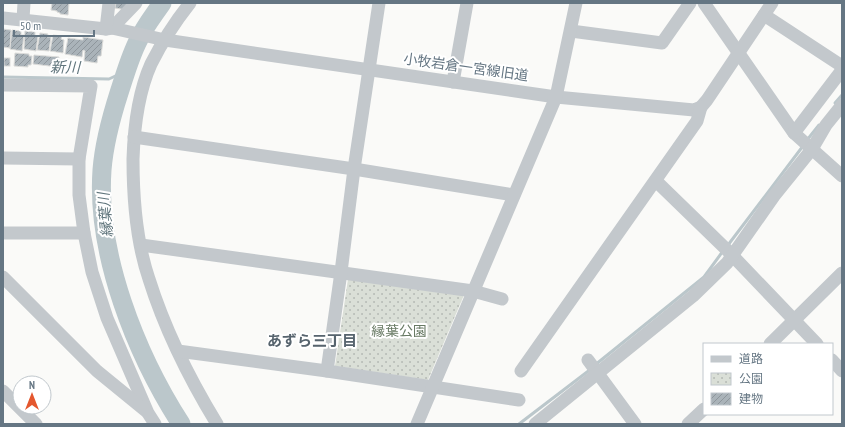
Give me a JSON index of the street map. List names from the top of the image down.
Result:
{
  "streets": {
    "street": ["小牧岩倉一宮線旧道"]
  },
  "districts": ["あずら三丁目"],
  "water": ["新川", "縁葉川"],
  "parks": ["縁葉公園"],
  "legend": ["道路", "公園", "建物"],
  "scale_bar": "50 m",
  "north": "top"
}
